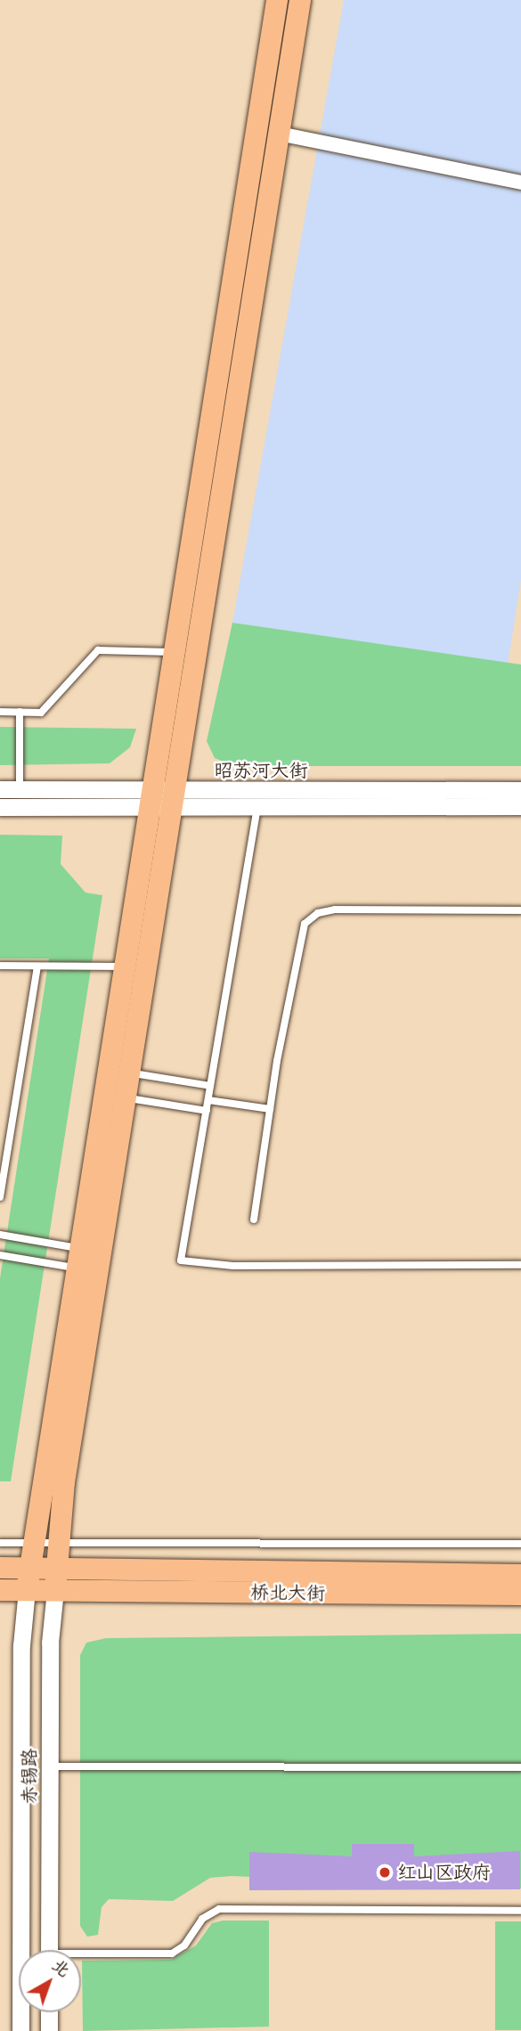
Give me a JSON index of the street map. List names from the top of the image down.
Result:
{
  "streets": {
    "main road": ["桥北大街"],
    "street": ["昭苏河大街", "赤锡路"]
  },
  "crossings": [
    ["桥北大街", "赤锡路"]
  ],
  "places": ["红山区政府"],
  "north": "top right"
}
